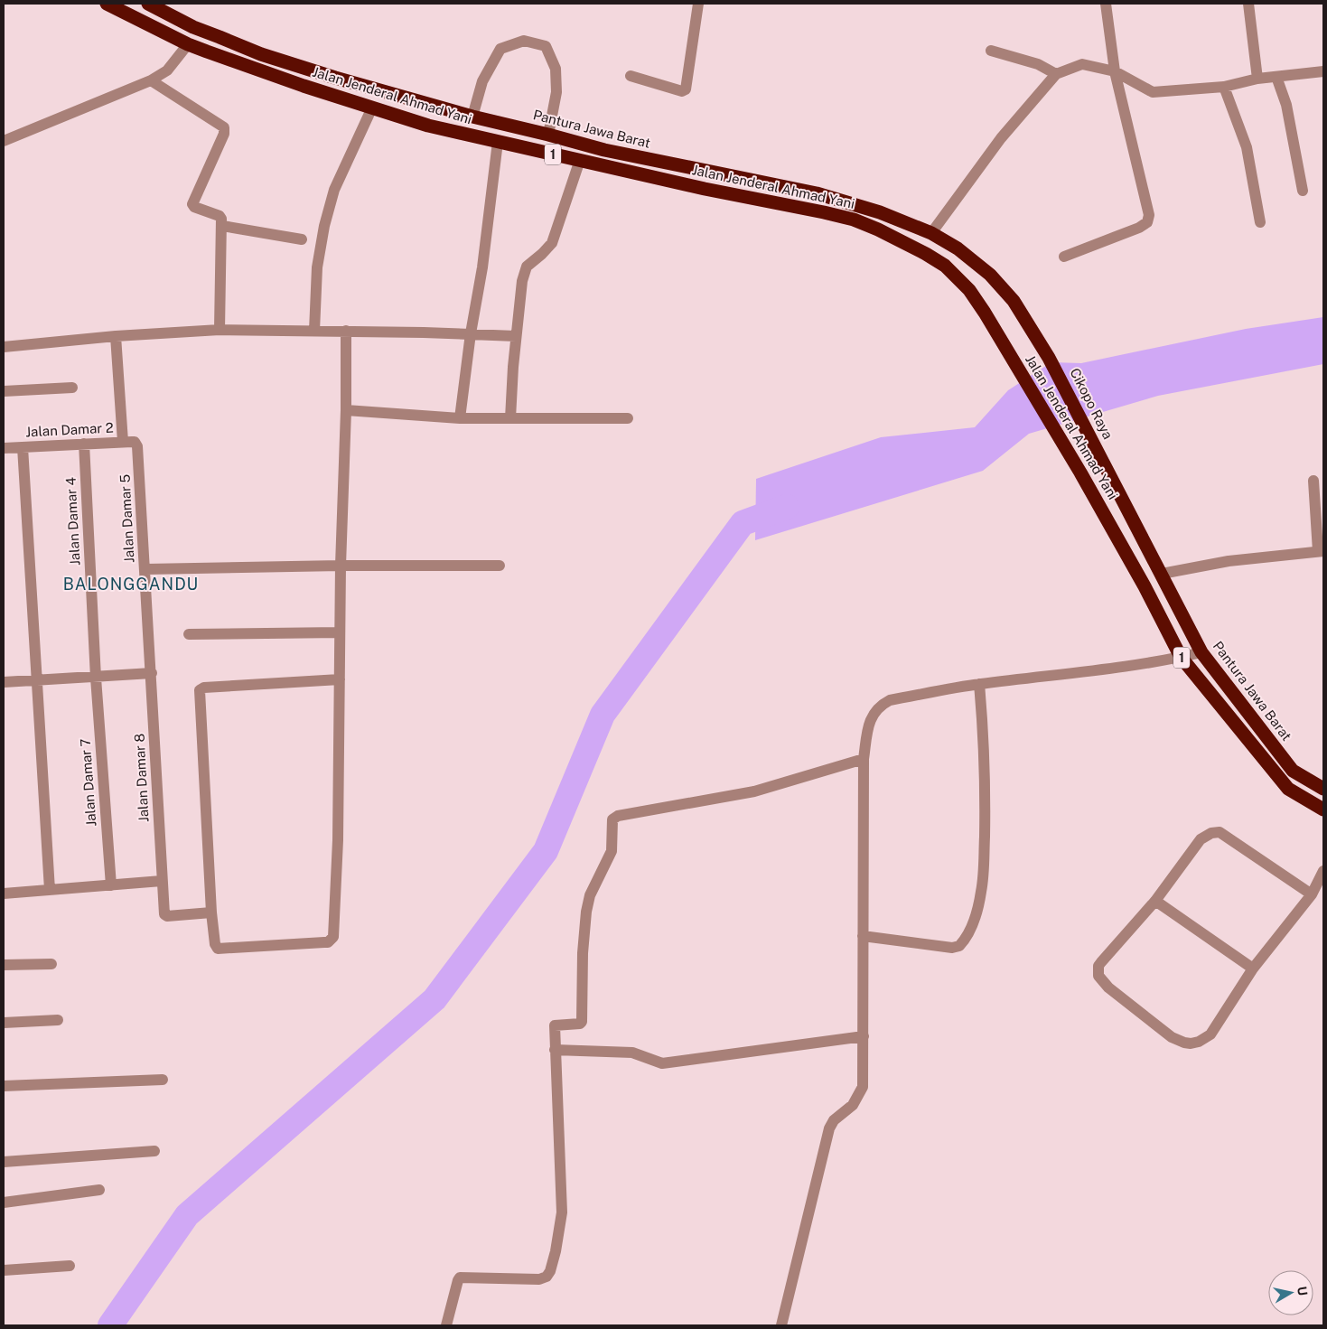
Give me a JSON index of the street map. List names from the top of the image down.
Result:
{
  "streets": {
    "highway": [
      "Jalan Jenderal Ahmad Yani",
      "Pantura Jawa Barat",
      "1",
      "Cikopo Raya"
    ],
    "street": [
      "Jalan Damar 2",
      "Jalan Damar 5",
      "Jalan Damar 4",
      "Jalan Damar 8",
      "Jalan Damar 7"
    ]
  },
  "crossings": [
    ["Pantura Jawa Barat", "Cikopo Raya"],
    ["Jalan Damar 2", "Jalan Damar 5"],
    ["Jalan Damar 2", "Jalan Damar 4"],
    ["Jalan Damar 5", "Jalan Damar 8"],
    ["Jalan Damar 4", "Jalan Damar 7"]
  ],
  "districts": ["BALONGGANDU"],
  "north": "right"
}
